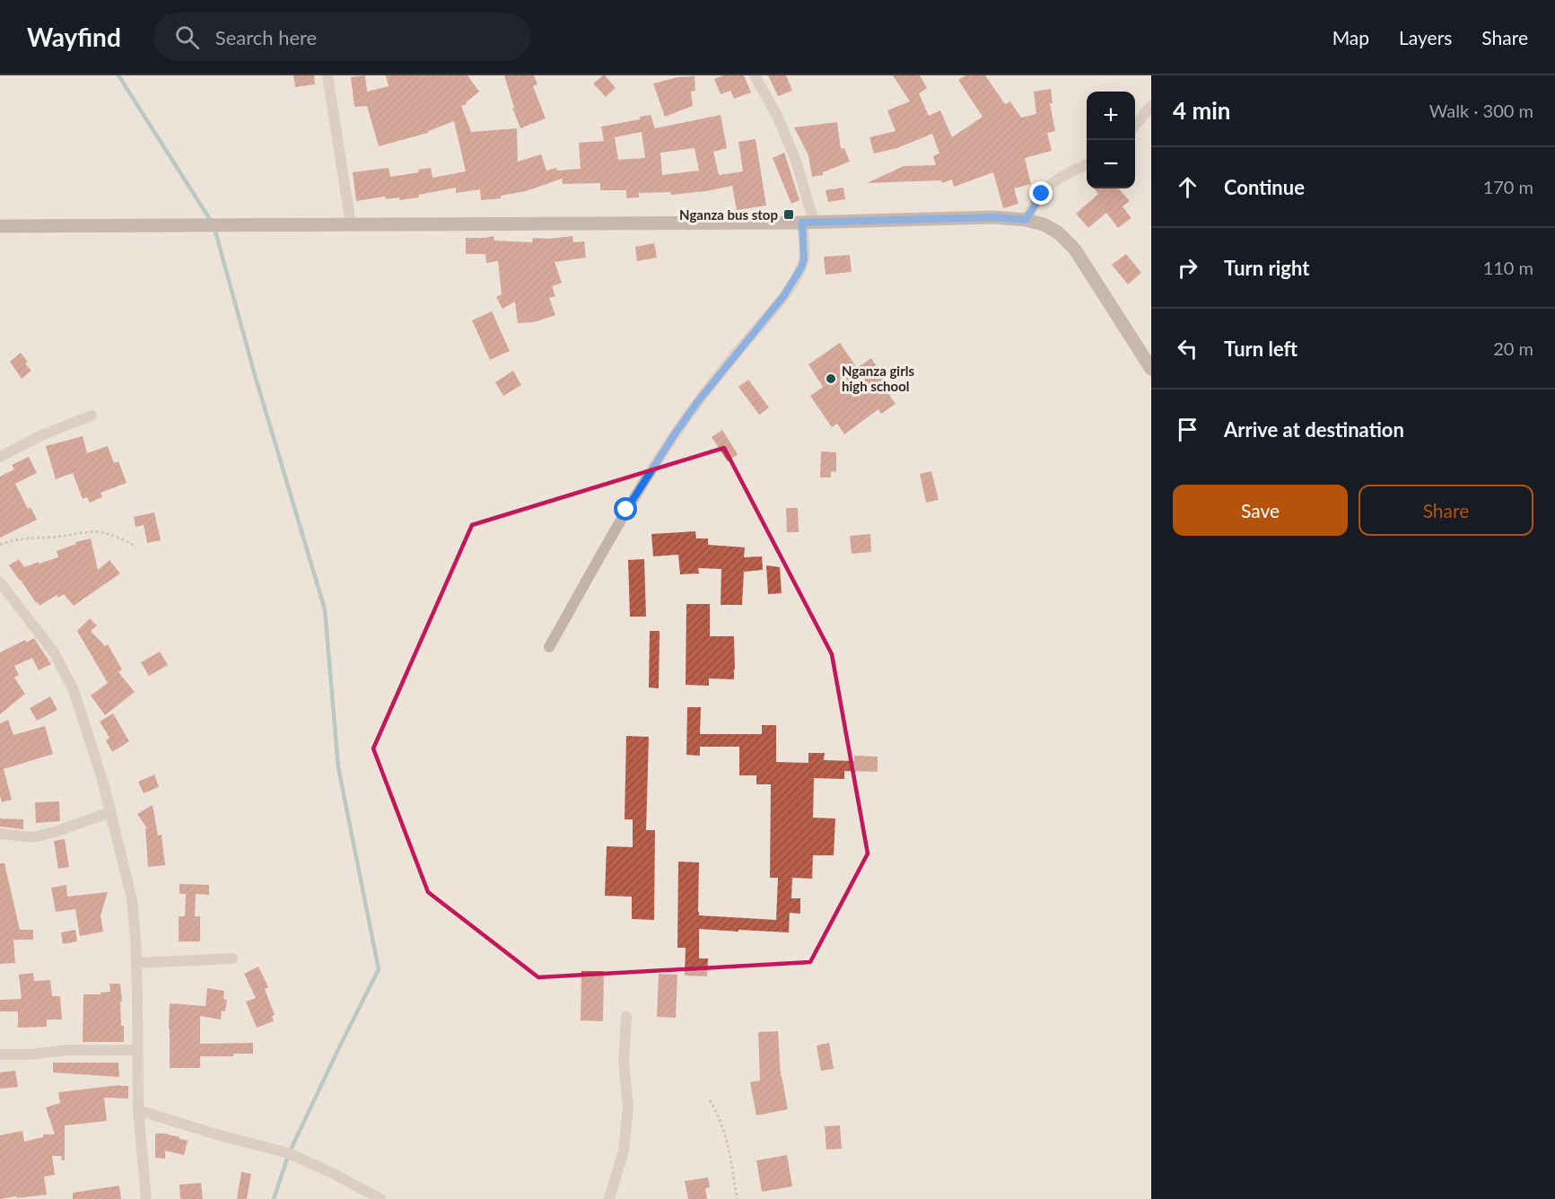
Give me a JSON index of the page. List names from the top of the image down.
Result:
{
  "places": {
    "transit": ["Nganza bus stop"],
    "other": ["Nganza girls high school"]
  },
  "page": {
    "header": "Wayfind",
    "search": "Search here",
    "nav": ["Map", "Layers", "Share"],
    "heading": ["4 min", "Walk · 300 m"],
    "map_buttons": ["+", "−"],
    "list": [
      ["Continue", "170 m"],
      ["Turn right", "110 m"],
      ["Turn left", "20 m"],
      "Arrive at destination"
    ],
    "buttons": ["Save", "Share"]
  }
}
